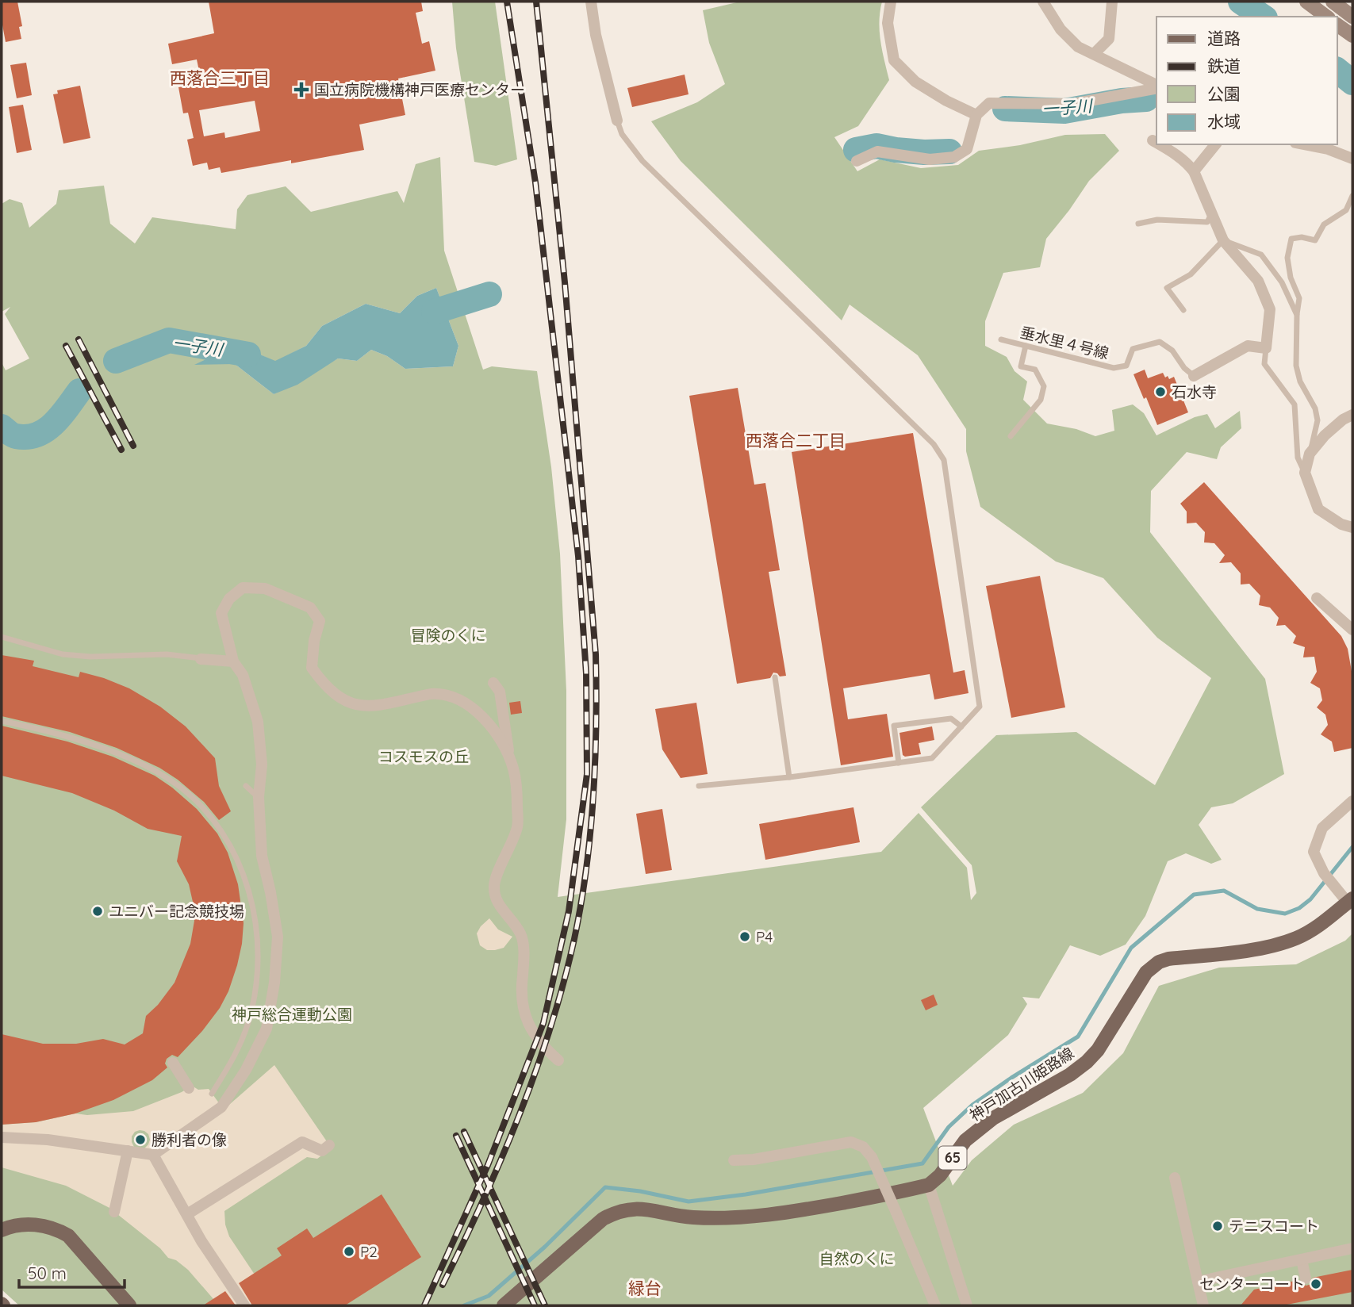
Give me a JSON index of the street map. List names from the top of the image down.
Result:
{
  "streets": {
    "main road": ["神戸加古川姫路線", "65"],
    "lane": ["垂水里４号線"]
  },
  "crossings": [
    ["神戸加古川姫路線", "65"]
  ],
  "districts": ["西落合三丁目", "西落合二丁目", "緑台"],
  "water": ["一子川"],
  "parks": [
    "冒険のくに",
    "コスモスの丘",
    "神戸総合運動公園",
    "自然のくに"
  ],
  "places": {
    "health": ["国立病院機構神戸医療センター"],
    "other": [
      "石水寺",
      "ユニバー記念競技場",
      "P4",
      "勝利者の像",
      "テニスコート",
      "P2",
      "センターコート"
    ]
  },
  "legend": [
    "道路",
    "鉄道",
    "公園",
    "水域"
  ],
  "scale_bar": "50 m"
}
